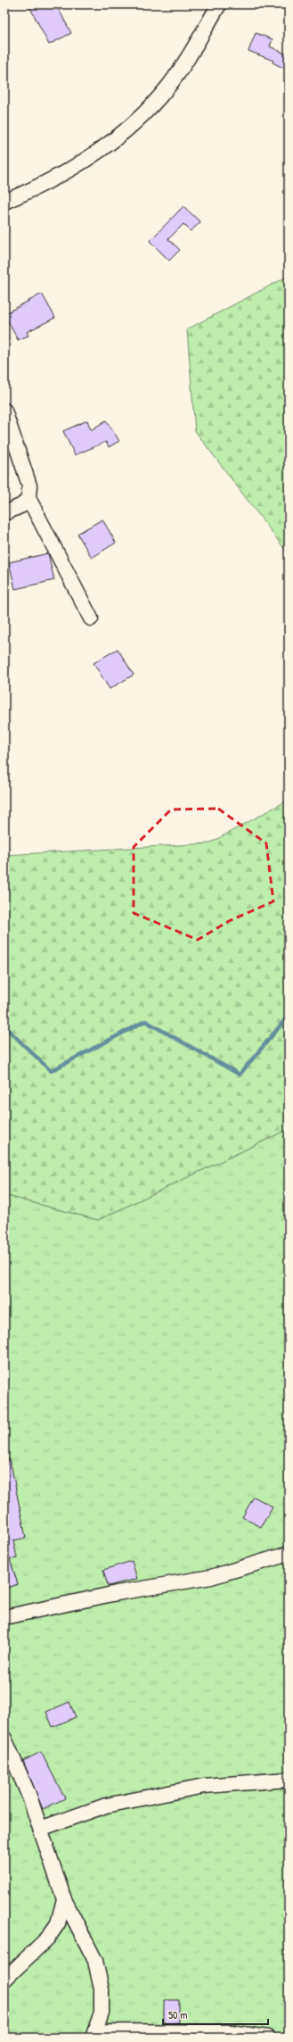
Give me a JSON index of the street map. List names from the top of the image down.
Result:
{
  "scale_bar": "50 m"
}
